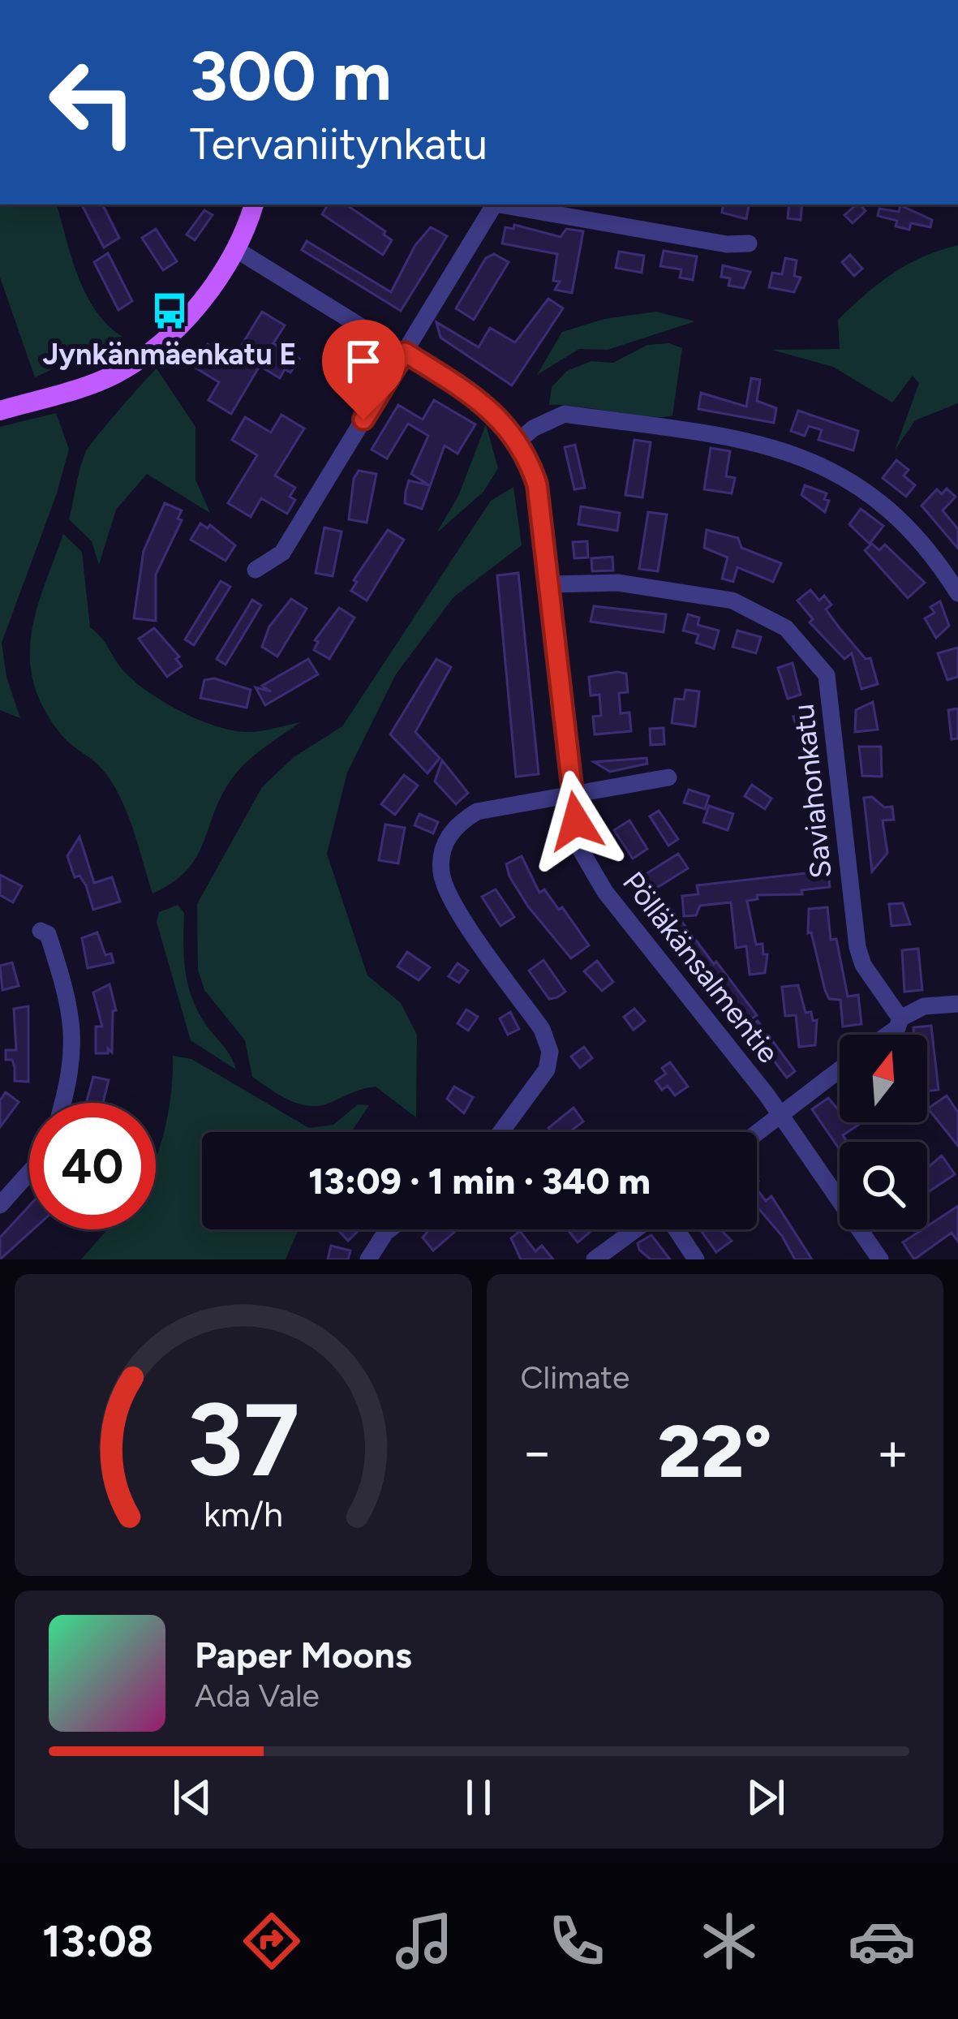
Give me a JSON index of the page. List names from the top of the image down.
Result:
{
  "streets": {
    "street": ["Saviahonkatu", "Pölläkänsalmentie"]
  },
  "crossings": [
    ["Saviahonkatu", "Pölläkänsalmentie"]
  ],
  "places": {
    "bus stop": ["Jynkänmäenkatu E"]
  },
  "north": "top",
  "page": {
    "turn": ["300 m", "Tervaniitynkatu"],
    "limit": "40",
    "trip": "13:09 · 1 min · 340 m",
    "tile": "Climate",
    "heat": ["−", "22°", "+"],
    "song": ["Paper Moons", "Ada Vale"],
    "tabs": "13:08",
    "gauge": ["37", "km/h"]
  }
}
